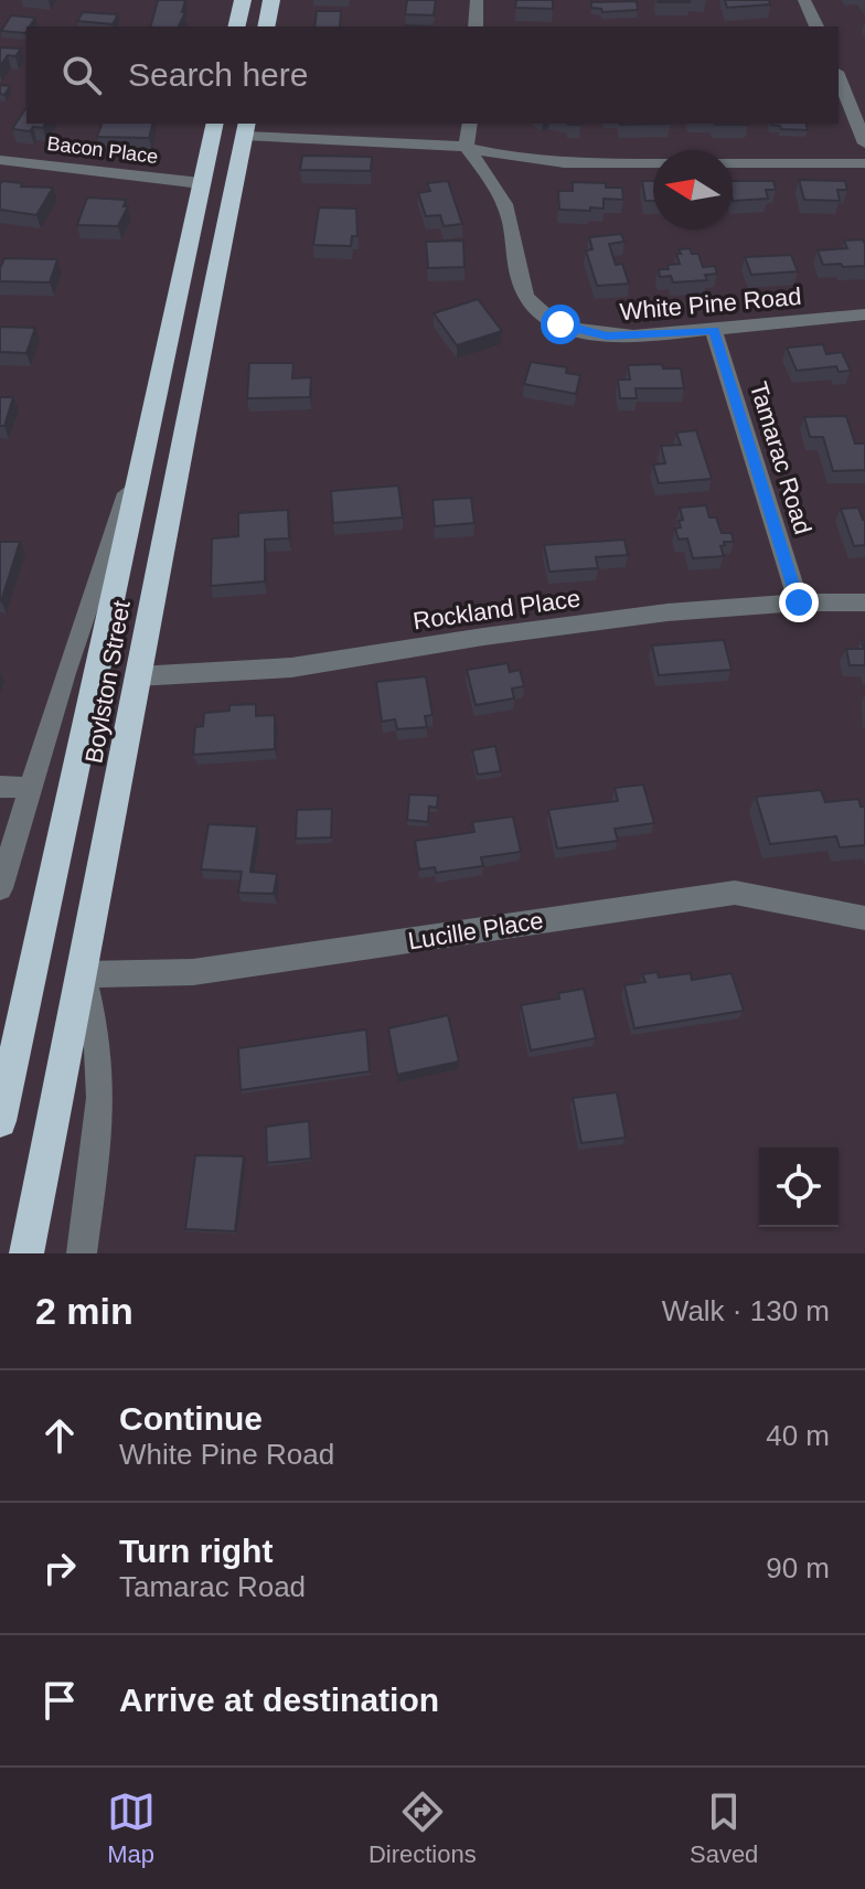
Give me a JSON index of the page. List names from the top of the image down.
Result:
{
  "streets": {
    "highway": ["Boylston Street"],
    "street": [
      "Bacon Place",
      "White Pine Road",
      "Tamarac Road",
      "Rockland Place",
      "Lucille Place"
    ]
  },
  "crossings": [
    ["Bacon Place", "Boylston Street"],
    ["White Pine Road", "Tamarac Road"],
    ["Tamarac Road", "Rockland Place"],
    ["Rockland Place", "Boylston Street"],
    ["Boylston Street", "Lucille Place"]
  ],
  "north": "left",
  "page": {
    "search": "Search here",
    "heading": ["2 min", "Walk · 130 m"],
    "list": [
      ["Continue", "White Pine Road", "40 m"],
      ["Turn right", "Tamarac Road", "90 m"],
      "Arrive at destination"
    ],
    "nav": ["Map", "Directions", "Saved"]
  }
}
